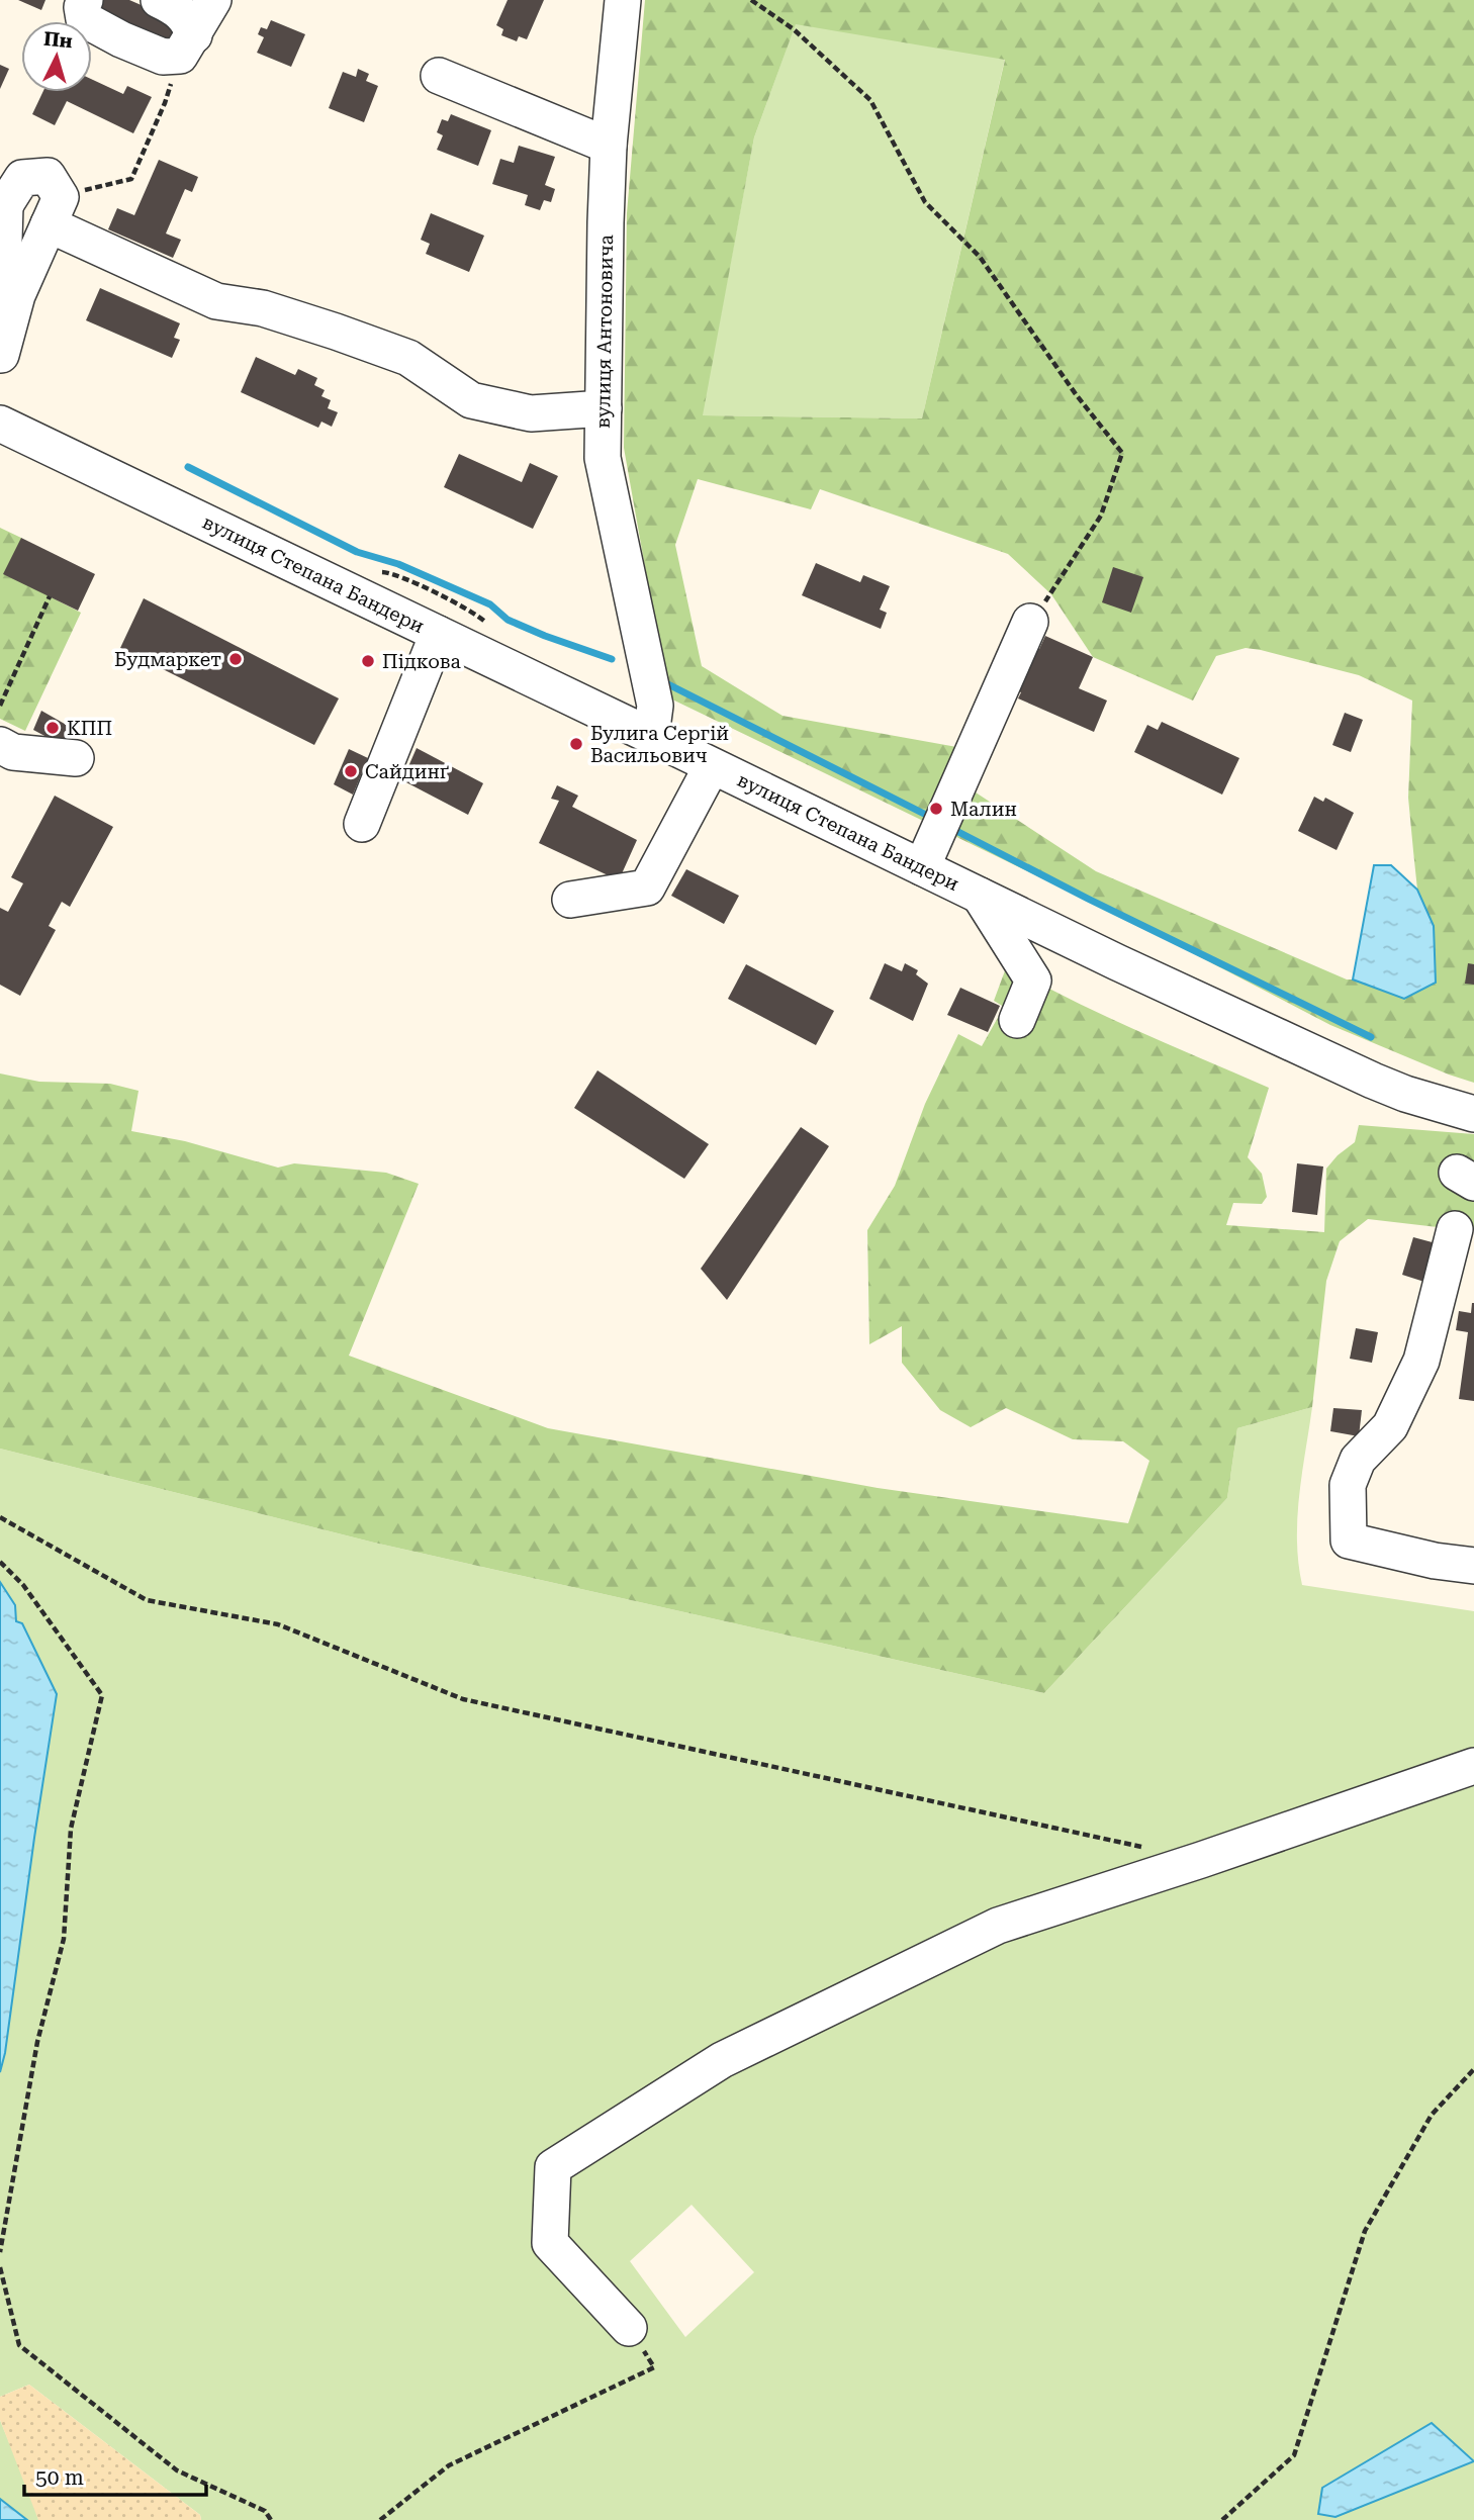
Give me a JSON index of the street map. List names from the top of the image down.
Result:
{
  "streets": {
    "street": ["вулиця Антоновича", "вулиця Степана Бандери"]
  },
  "crossings": [
    ["вулиця Антоновича", "вулиця Степана Бандери"]
  ],
  "places": [
    "Будмаркет",
    "Підкова",
    "КПП",
    "Булига Сергій Васильович",
    "Сайдинґ",
    "Малин"
  ],
  "scale_bar": "50 m",
  "north": "top"
}
